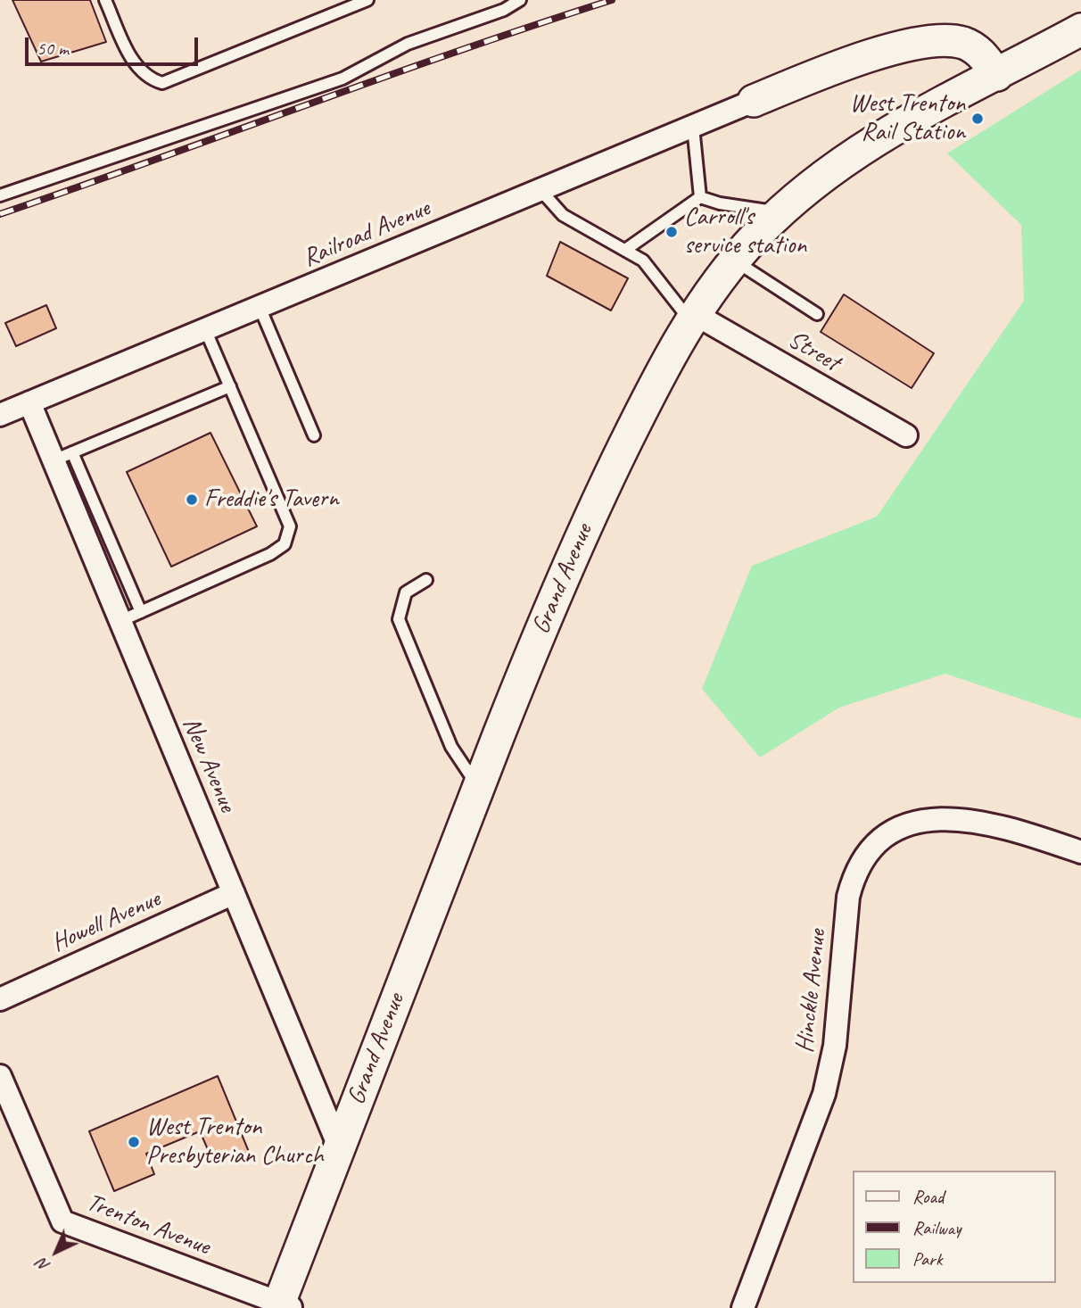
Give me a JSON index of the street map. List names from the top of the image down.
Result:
{
  "streets": {
    "main road": ["Grand Avenue"],
    "street": [
      "Railroad Avenue",
      "Street",
      "New Avenue",
      "Howell Avenue",
      "Hinckle Avenue",
      "Trenton Avenue"
    ]
  },
  "crossings": [
    ["Railroad Avenue", "New Avenue"],
    ["Street", "Grand Avenue"],
    ["Grand Avenue", "New Avenue"],
    ["Grand Avenue", "Trenton Avenue"],
    ["New Avenue", "Howell Avenue"]
  ],
  "places": [
    "West Trenton Rail Station",
    "Carroll's service station",
    "Freddie's Tavern",
    "West Trenton Presbyterian Church"
  ],
  "legend": ["Road", "Railway", "Park"],
  "scale_bar": "50 m",
  "north": "bottom left"
}
